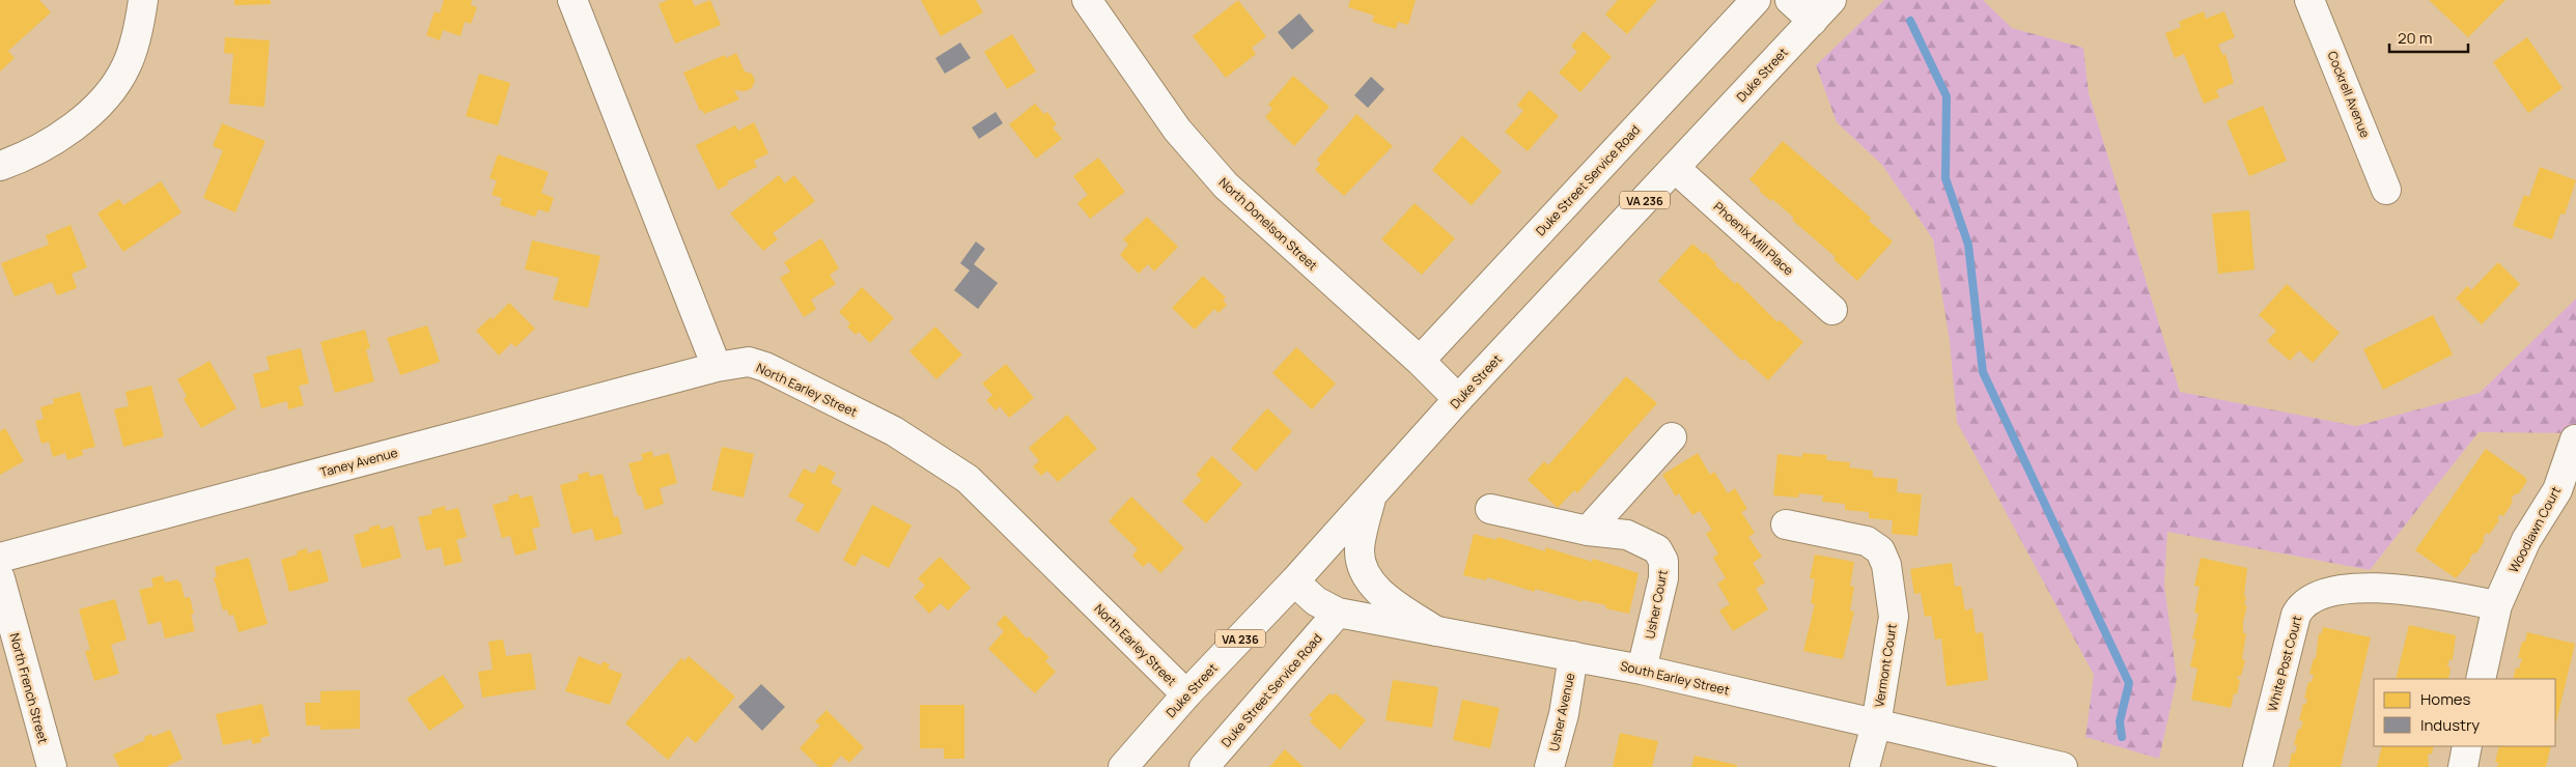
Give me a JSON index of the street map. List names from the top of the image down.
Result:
{
  "streets": {
    "street": [
      "Duke Street",
      "Cockrell Avenue",
      "Duke Street Service Road",
      "VA 236",
      "North Donelson Street",
      "Phoenix Mill Place",
      "North Earley Street",
      "Taney Avenue",
      "Woodlawn Court",
      "Usher Court",
      "White Post Court",
      "Vermont Court",
      "South Earley Street",
      "North French Street",
      "Usher Avenue"
    ]
  },
  "crossings": [
    ["Duke Street", "North Donelson Street"],
    ["Duke Street", "Phoenix Mill Place"],
    ["Duke Street", "North Earley Street"],
    ["Duke Street", "South Earley Street"],
    ["Duke Street Service Road", "North Donelson Street"],
    ["Duke Street Service Road", "South Earley Street"],
    ["North Earley Street", "Taney Avenue"],
    ["Woodlawn Court", "White Post Court"],
    ["Usher Court", "South Earley Street"],
    ["Vermont Court", "South Earley Street"],
    ["South Earley Street", "Usher Avenue"]
  ],
  "legend": ["Homes", "Industry"],
  "scale_bar": "20 m"
}
